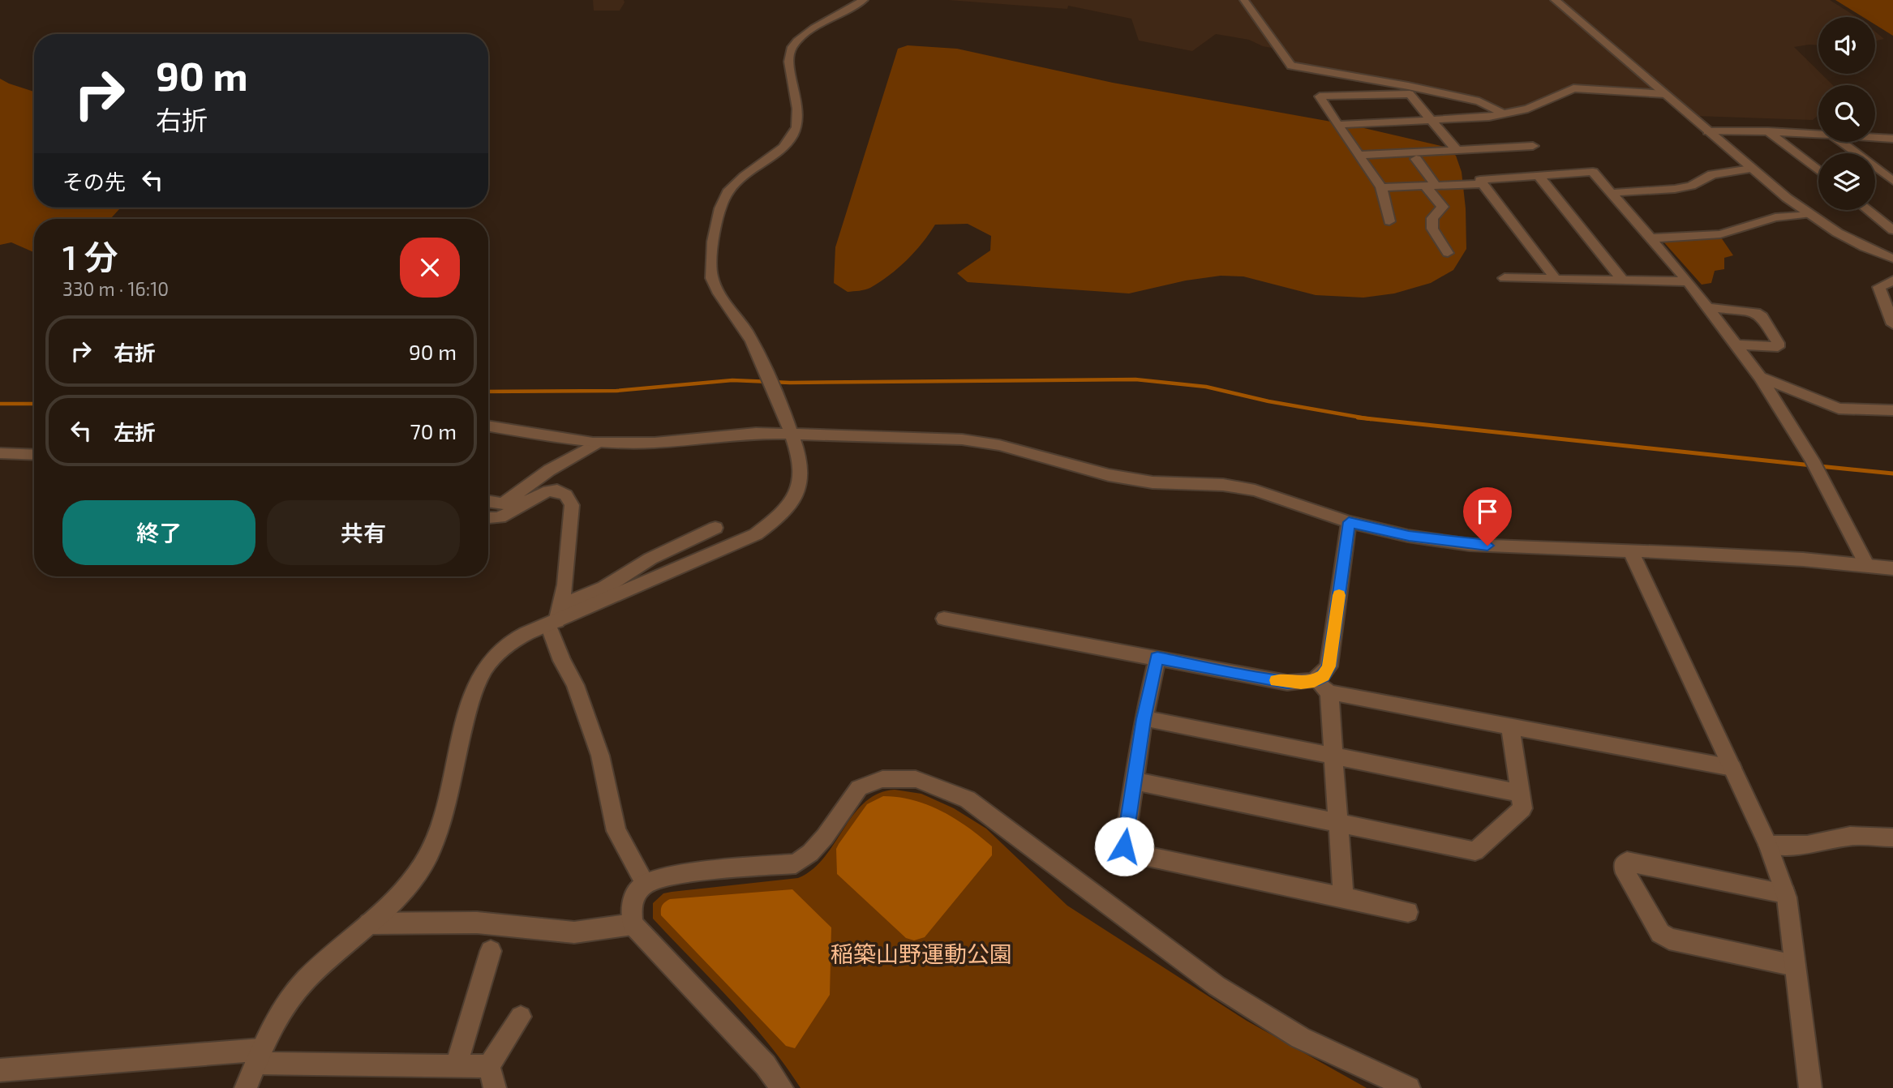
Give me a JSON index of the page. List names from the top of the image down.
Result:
{
  "parks": ["稲築山野運動公園"],
  "page": {
    "turn": ["90 m", "右折"],
    "then": "その先",
    "heading": ["1 分", "330 m · 16:10"],
    "list": [
      {
        "name": "右折",
        "value": "90 m"
      },
      {
        "name": "左折",
        "value": "70 m"
      }
    ],
    "buttons": ["終了", "共有"]
  }
}
